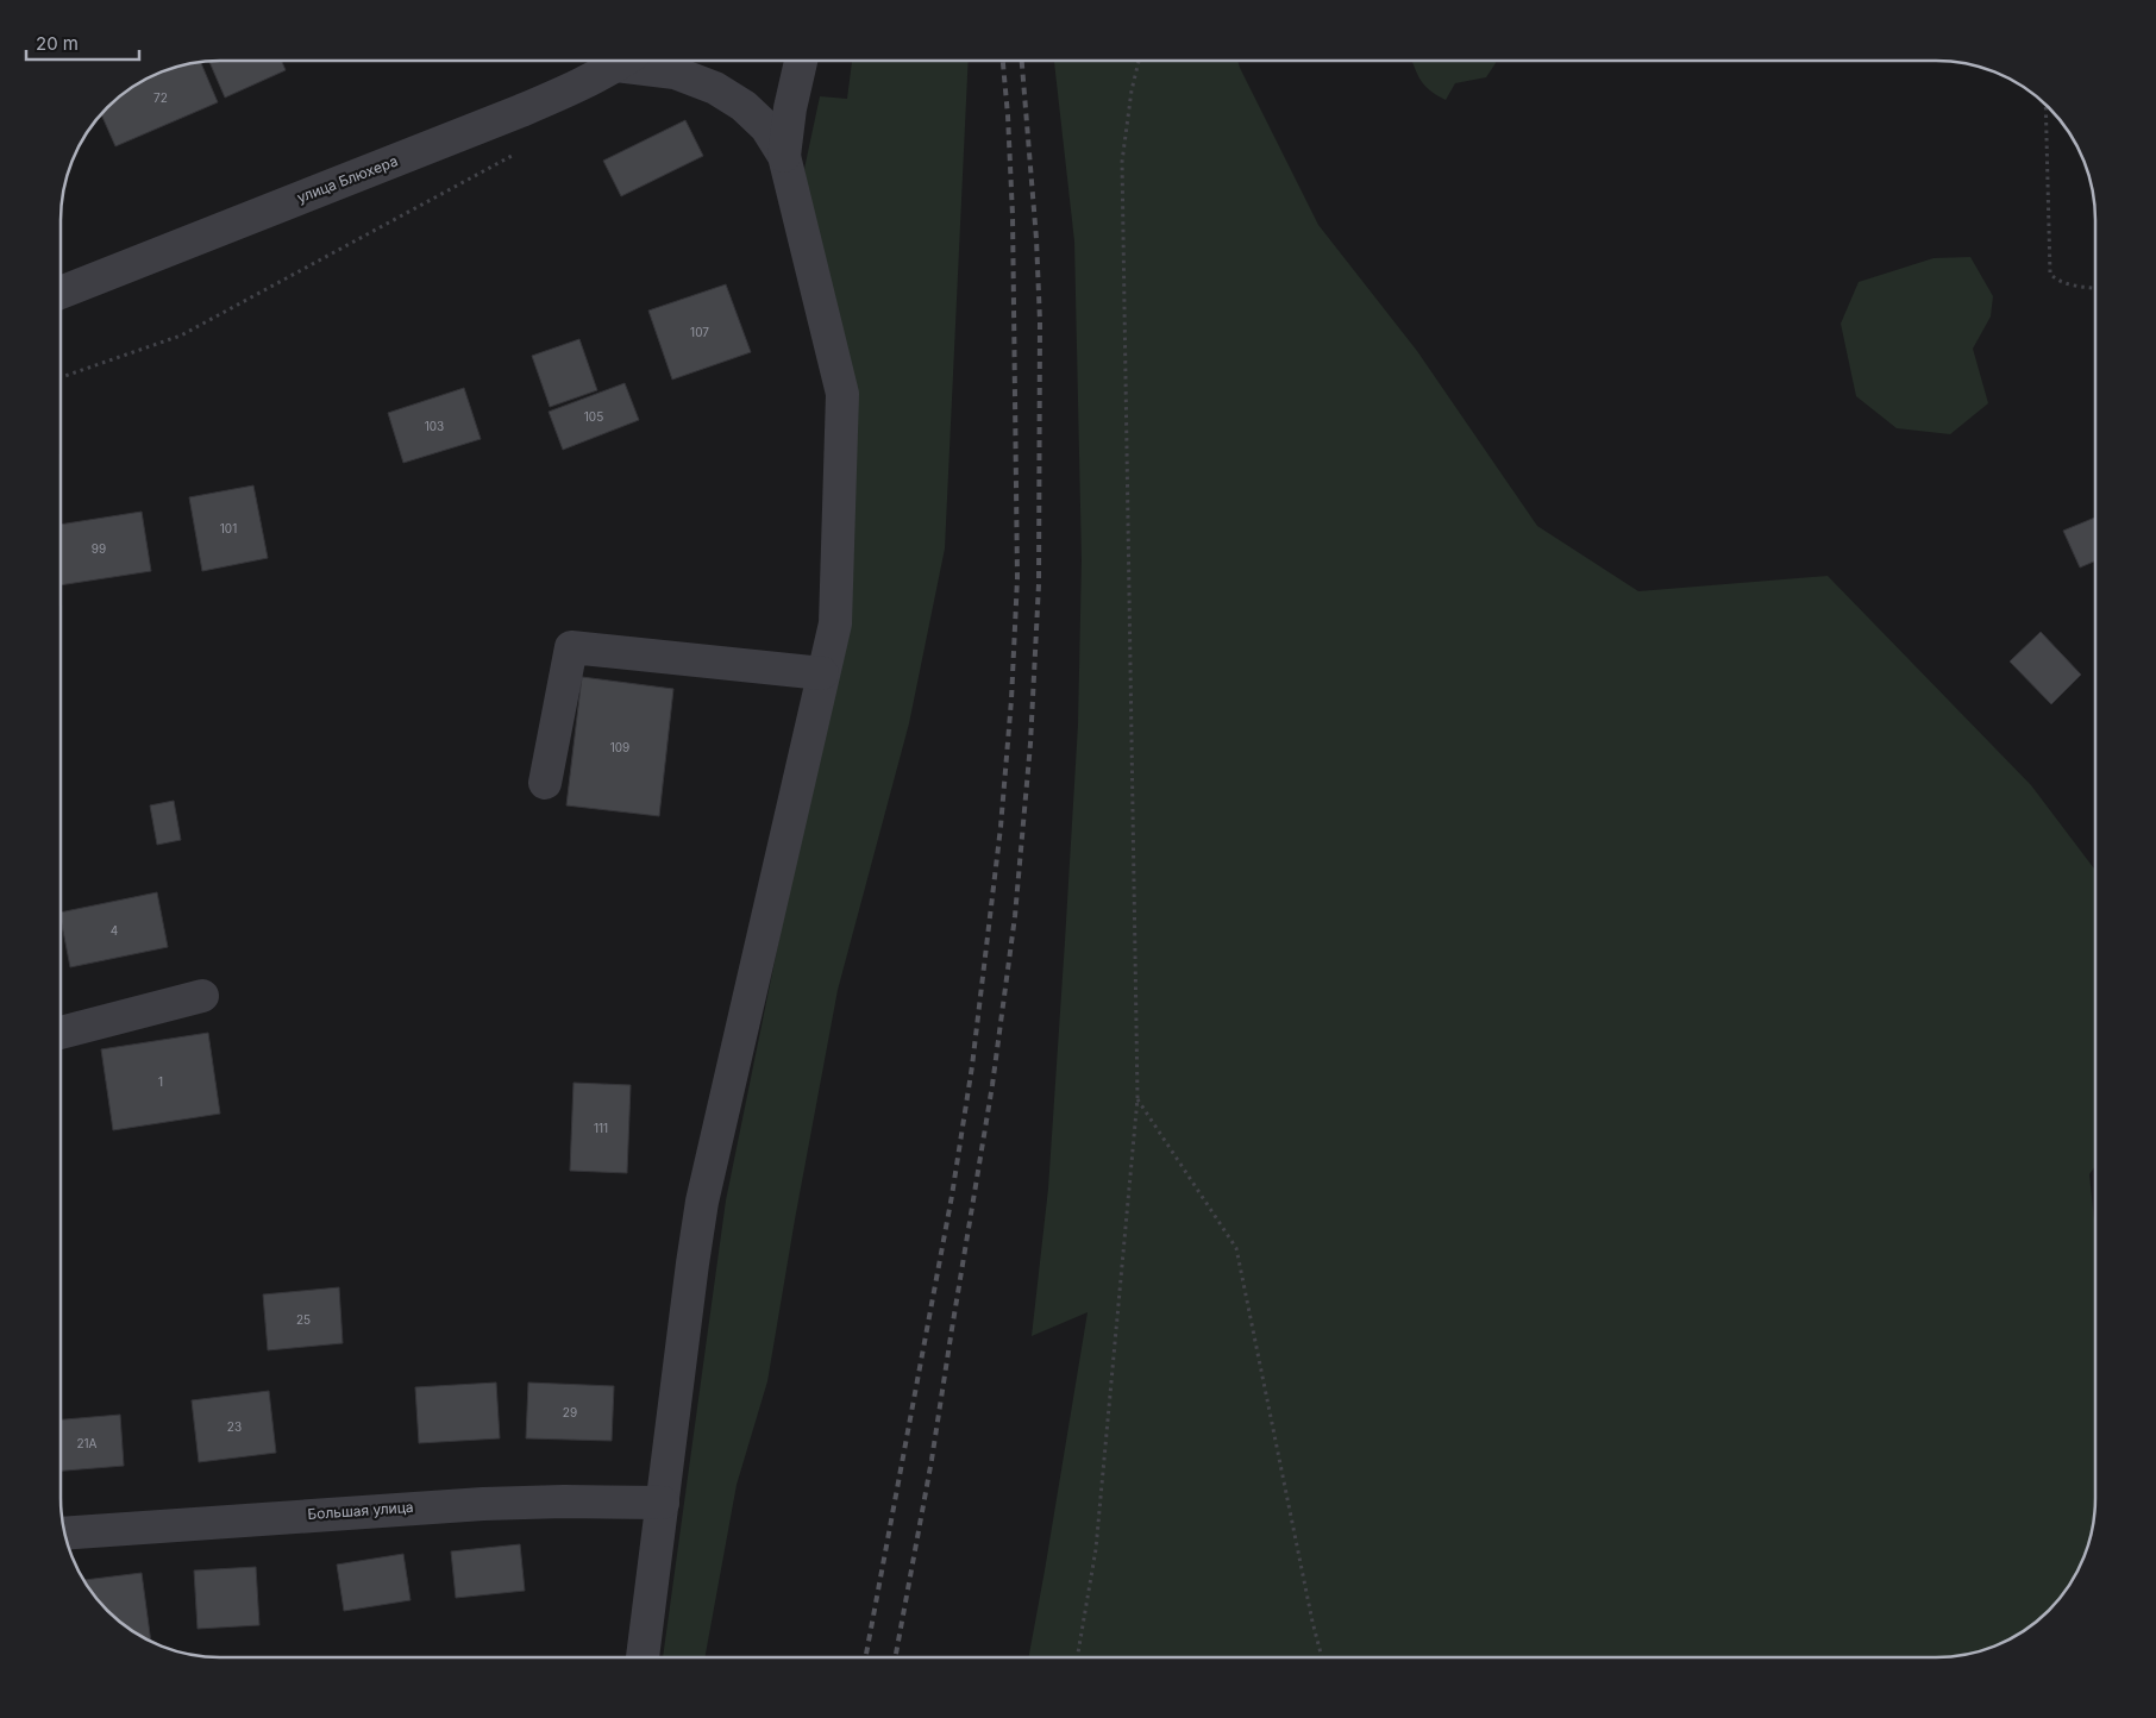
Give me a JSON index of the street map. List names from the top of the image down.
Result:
{
  "streets": {
    "street": ["улица Блюхера", "Большая улица"]
  },
  "house_numbers": [
    "72",
    "107",
    "105",
    "103",
    "101",
    "99",
    "109",
    "4",
    "1",
    "111",
    "25",
    "29",
    "23",
    "21А"
  ],
  "scale_bar": "20 m"
}
